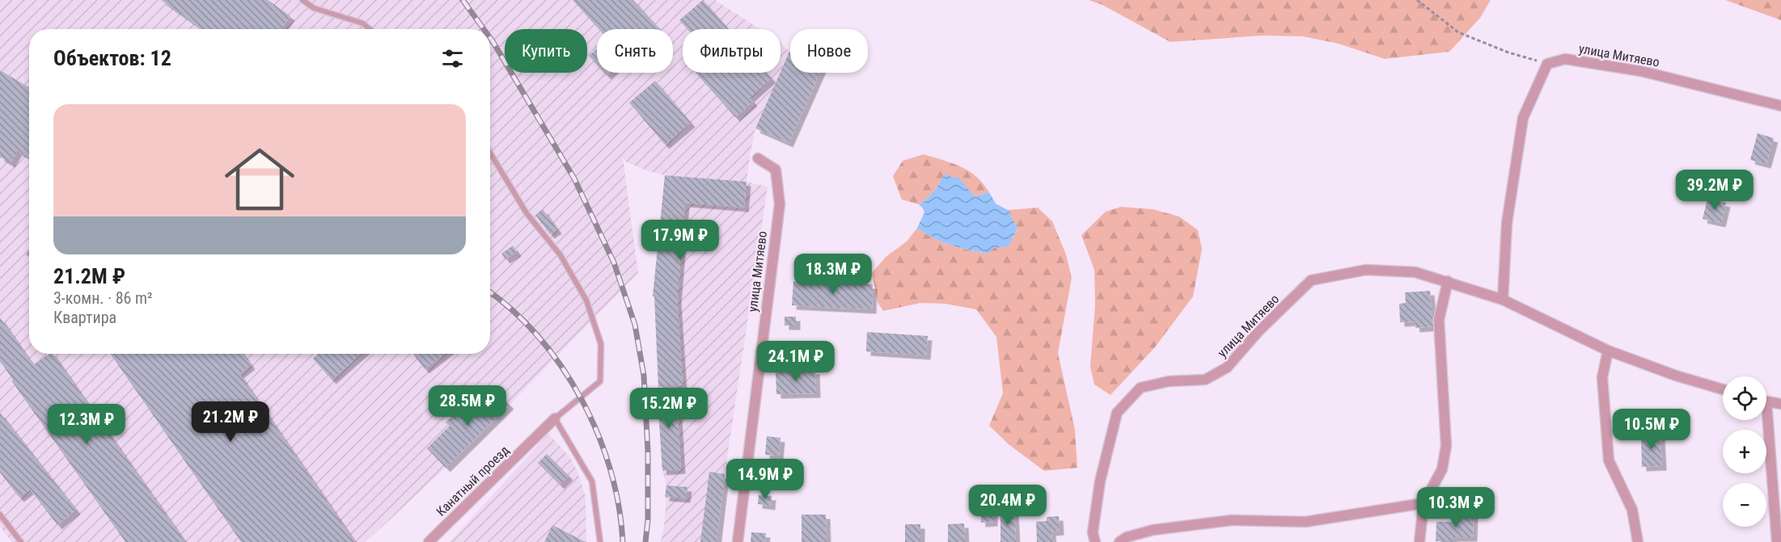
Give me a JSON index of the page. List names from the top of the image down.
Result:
{
  "streets": {
    "street": ["улица Митяево", "Канатный проезд"]
  },
  "page": {
    "chip": [
      "Купить",
      "Снять",
      "Фильтры",
      "Новое"
    ],
    "heading": "Объектов: 12",
    "list": [
      {
        "name": "21.2M ₽",
        "note": "3-комн. · 86 m² · Квартира"
      }
    ],
    "price": [
      "39.2M ₽",
      "17.9M ₽",
      "18.3M ₽",
      "24.1M ₽",
      "28.5M ₽",
      "15.2M ₽",
      "21.2M ₽",
      "12.3M ₽",
      "10.5M ₽",
      "14.9M ₽",
      "20.4M ₽",
      "10.3M ₽"
    ],
    "map_buttons": ["+", "−"]
  }
}
